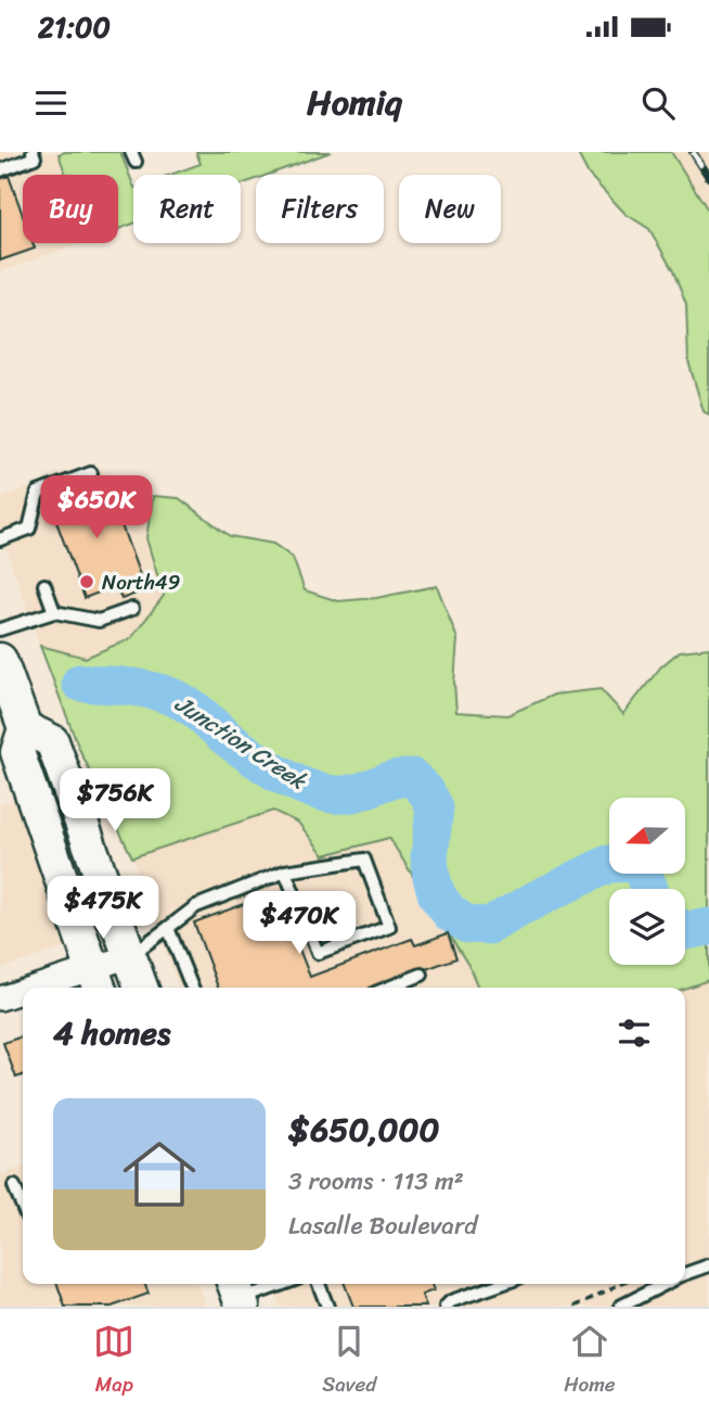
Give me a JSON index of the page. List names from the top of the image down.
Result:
{
  "water": ["Junction Creek"],
  "places": ["North49"],
  "north": "left",
  "page": {
    "status": "21:00",
    "header": "Homiq",
    "chip": [
      "Buy",
      "Rent",
      "Filters",
      "New"
    ],
    "price": [
      "$650K",
      "$756K",
      "$475K",
      "$470K"
    ],
    "heading": "4 homes",
    "list": [
      {
        "name": "$650,000",
        "note": "3 rooms · 113 m² · Lasalle Boulevard"
      }
    ],
    "tabs": ["Map", "Saved", "Home"]
  }
}
